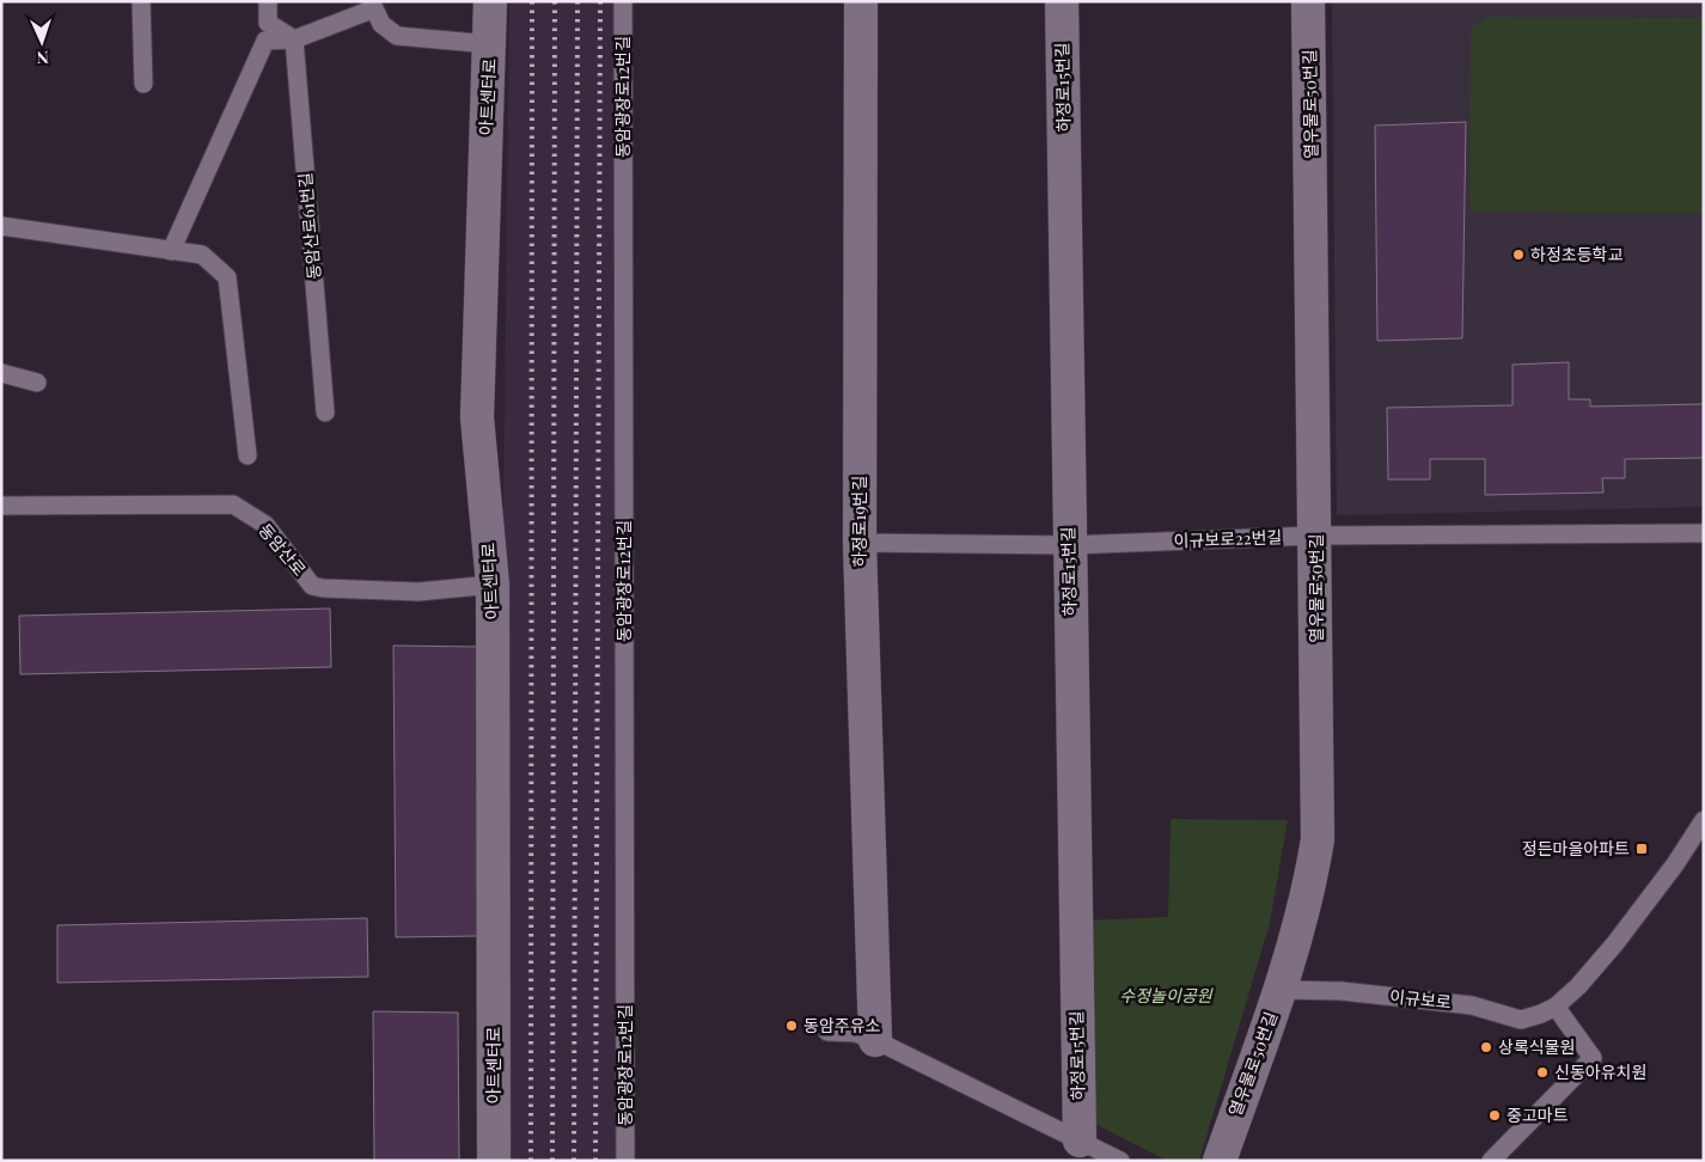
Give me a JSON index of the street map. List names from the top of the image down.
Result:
{
  "streets": {
    "street": [
      "하정로15번길",
      "아트센터로",
      "열우물로50번길",
      "하정로19번길"
    ],
    "lane": [
      "동암광장로12번길",
      "동암산로61번길",
      "이규보로22번길",
      "동암산로",
      "이규보로"
    ]
  },
  "crossings": [
    ["하정로15번길", "이규보로22번길"],
    ["아트센터로", "동암산로"],
    ["열우물로50번길", "이규보로22번길"],
    ["열우물로50번길", "이규보로"],
    ["하정로19번길", "이규보로22번길"]
  ],
  "parks": ["수정놀이공원"],
  "places": {
    "other": [
      "하정초등학교",
      "동암주유소",
      "상록식물원",
      "신동아유치원",
      "중고마트"
    ],
    "transit": ["정든마을아파트"]
  },
  "north": "bottom"
}
